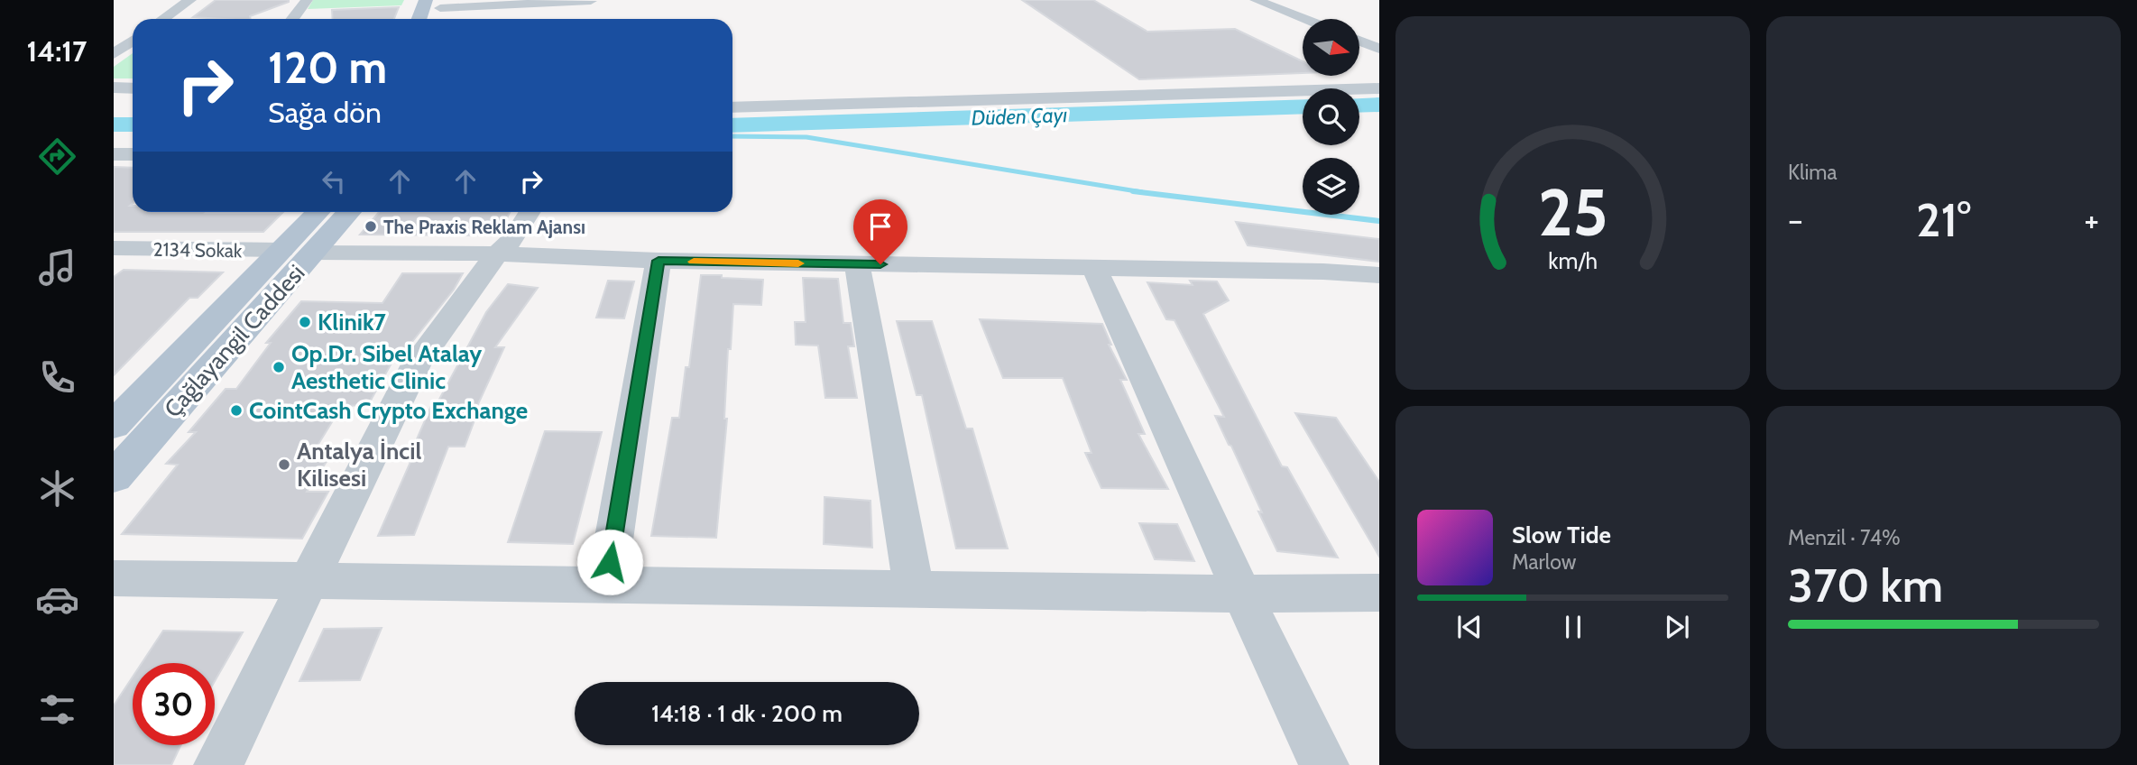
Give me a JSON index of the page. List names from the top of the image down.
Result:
{
  "streets": {
    "main road": ["Çağlayangil Caddesi"],
    "street": ["2134 Sokak"]
  },
  "crossings": [
    ["2134 Sokak", "Çağlayangil Caddesi"]
  ],
  "water": ["Düden Çayı"],
  "places": [
    "The Praxis Reklam Ajansı",
    "Klinik7",
    "Op.Dr. Sibel Atalay Aesthetic Clinic",
    "CointCash Crypto Exchange",
    "Antalya İncil Kilisesi"
  ],
  "north": "right",
  "page": {
    "tabs": "14:17",
    "tile": [
      "Klima",
      ["Menzil · 74%", "370 km"]
    ],
    "turn": ["120 m", "Sağa dön"],
    "heat": ["−", "21°", "+"],
    "song": ["Slow Tide", "Marlow"],
    "limit": "30",
    "trip": "14:18 · 1 dk · 200 m",
    "gauge": ["25", "km/h"]
  }
}
